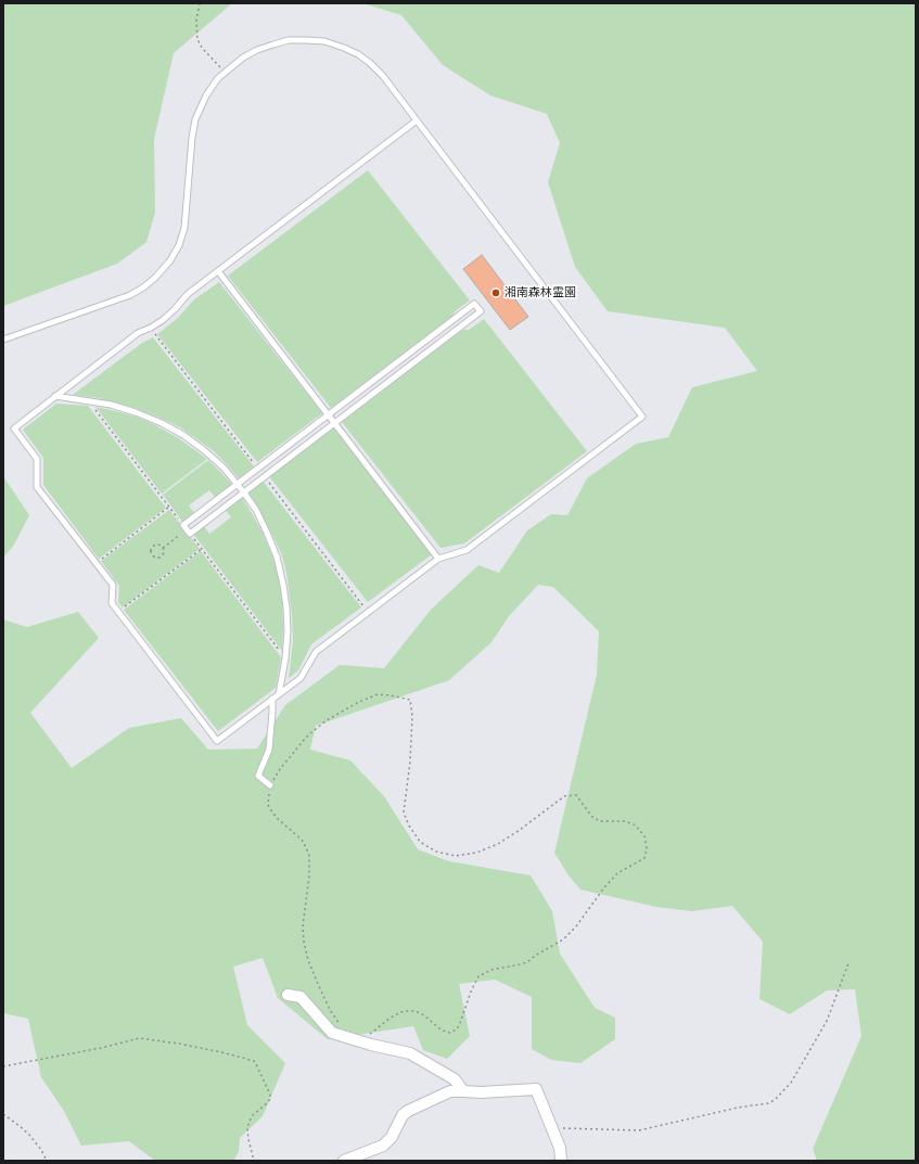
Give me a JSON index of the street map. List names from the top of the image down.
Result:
{
  "places": ["湘南森林霊園"]
}
